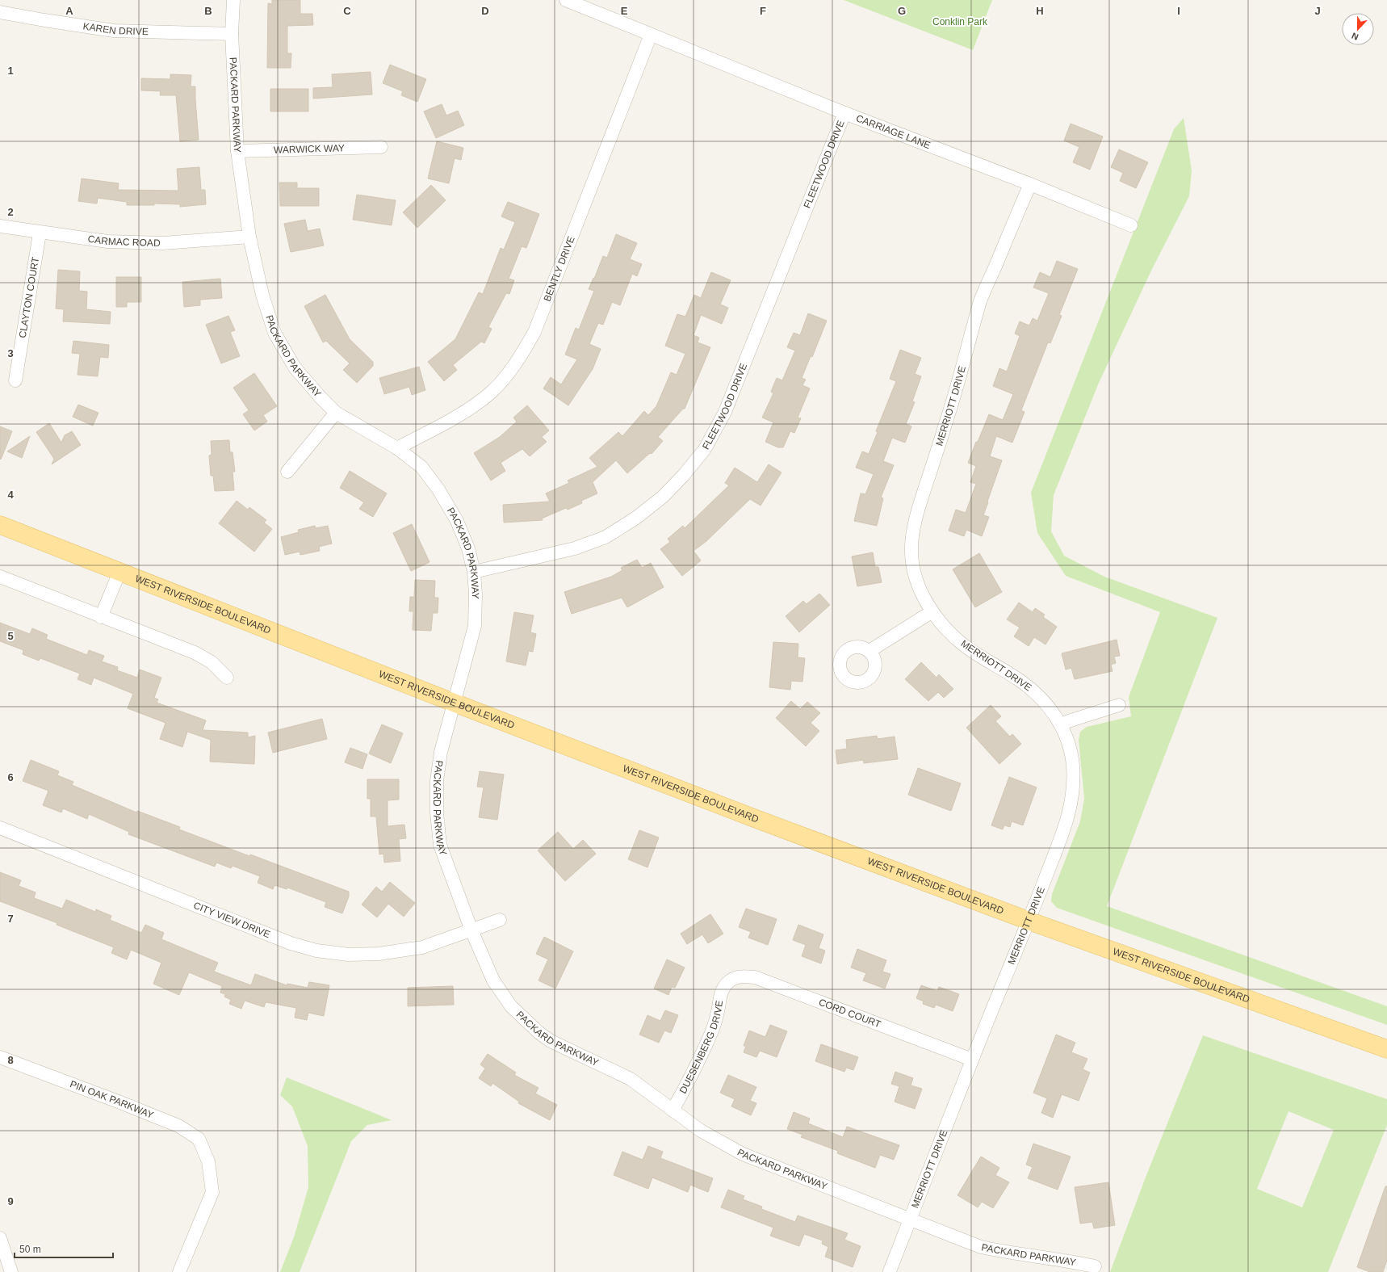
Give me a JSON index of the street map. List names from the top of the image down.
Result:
{
  "streets": {
    "main road": ["WEST RIVERSIDE BOULEVARD"],
    "street": [
      "KAREN DRIVE",
      "PACKARD PARKWAY",
      "CARRIAGE LANE",
      "WARWICK WAY",
      "FLEETWOOD DRIVE",
      "CARMAC ROAD",
      "BENTLY DRIVE",
      "CLAYTON COURT",
      "MERRIOTT DRIVE",
      "CITY VIEW DRIVE",
      "CORD COURT",
      "DUESENBERG DRIVE",
      "PIN OAK PARKWAY"
    ]
  },
  "crossings": [
    ["KAREN DRIVE", "PACKARD PARKWAY"],
    ["PACKARD PARKWAY", "WARWICK WAY"],
    ["PACKARD PARKWAY", "FLEETWOOD DRIVE"],
    ["PACKARD PARKWAY", "CARMAC ROAD"],
    ["PACKARD PARKWAY", "BENTLY DRIVE"],
    ["PACKARD PARKWAY", "MERRIOTT DRIVE"],
    ["PACKARD PARKWAY", "WEST RIVERSIDE BOULEVARD"],
    ["PACKARD PARKWAY", "CITY VIEW DRIVE"],
    ["PACKARD PARKWAY", "DUESENBERG DRIVE"],
    ["CARRIAGE LANE", "FLEETWOOD DRIVE"],
    ["CARRIAGE LANE", "BENTLY DRIVE"],
    ["CARRIAGE LANE", "MERRIOTT DRIVE"],
    ["CARMAC ROAD", "CLAYTON COURT"],
    ["MERRIOTT DRIVE", "WEST RIVERSIDE BOULEVARD"],
    ["MERRIOTT DRIVE", "CORD COURT"],
    ["CORD COURT", "DUESENBERG DRIVE"]
  ],
  "parks": ["Conklin Park"],
  "scale_bar": "50 m",
  "north": "bottom",
  "grid": {
    "columns": [
      "A",
      "B",
      "C",
      "D",
      "E",
      "F",
      "G",
      "H",
      "I",
      "J"
    ],
    "rows": [
      "1",
      "2",
      "3",
      "4",
      "5",
      "6",
      "7",
      "8",
      "9"
    ]
  }
}
